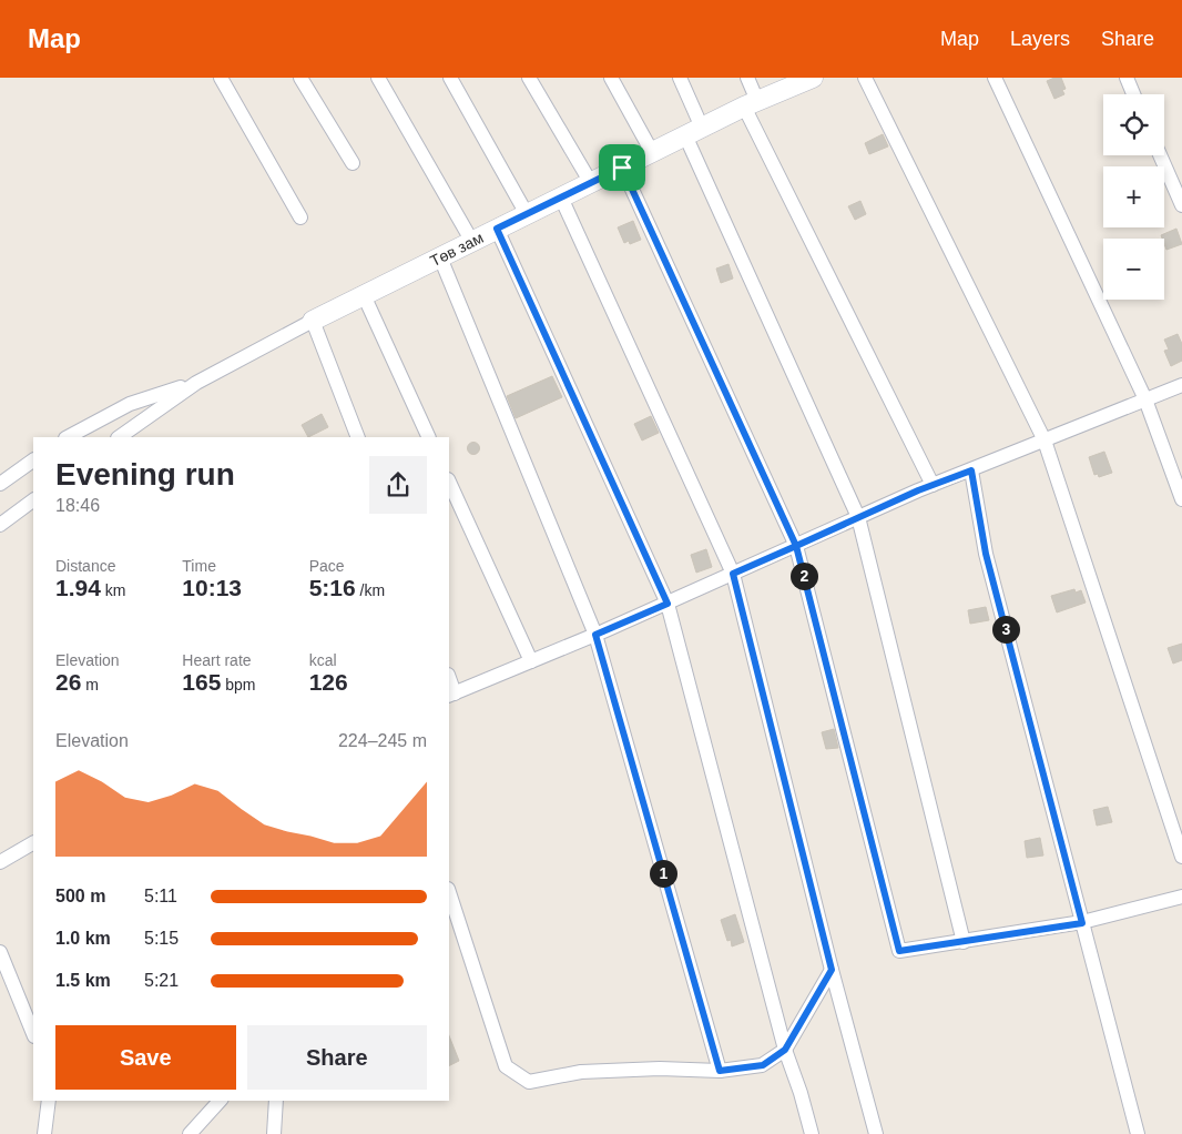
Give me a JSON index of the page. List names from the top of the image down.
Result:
{
  "streets": {
    "street": ["Төв зам"]
  },
  "page": {
    "header": "Map",
    "nav": ["Map", "Layers", "Share"],
    "map_buttons": ["+", "−"],
    "heading": ["Evening run", "18:46"],
    "stats": [
      ["Distance", "1.94 km"],
      ["Time", "10:13"],
      ["Pace", "5:16 /km"],
      ["Elevation", "26 m"],
      ["Heart rate", "165 bpm"],
      ["kcal", "126"]
    ],
    "pins": ["2", "3", "1"],
    "chart": ["Elevation", "224–245 m"],
    "list": [
      {
        "name": "500 m",
        "note": "5:11"
      },
      {
        "name": "1.0 km",
        "note": "5:15"
      },
      {
        "name": "1.5 km",
        "note": "5:21"
      }
    ],
    "buttons": ["Save", "Share"]
  }
}
